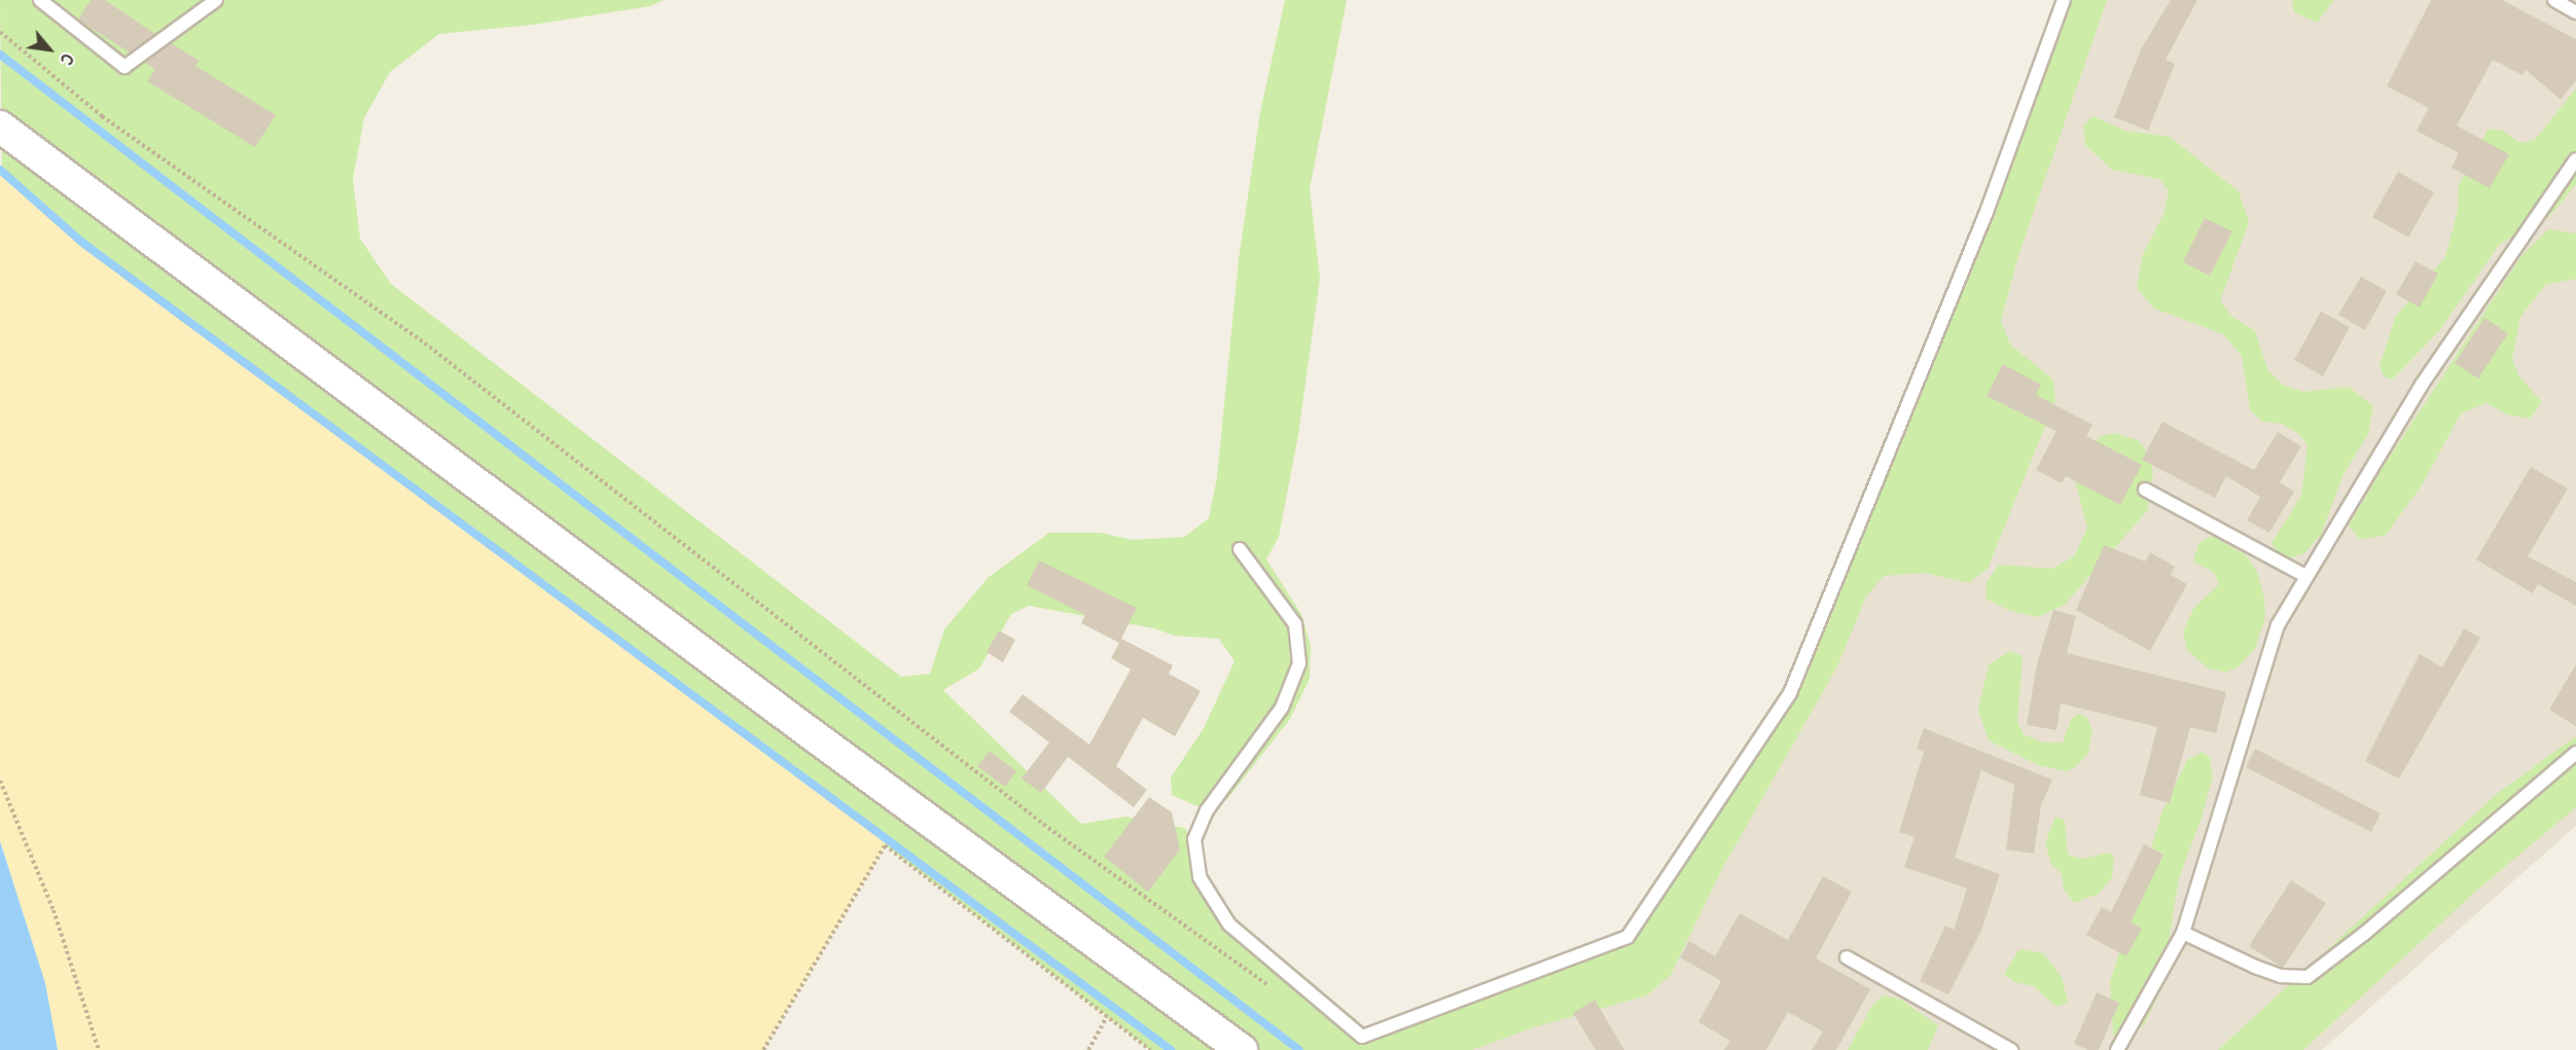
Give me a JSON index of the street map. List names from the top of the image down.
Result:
{
  "north": "bottom right"
}
